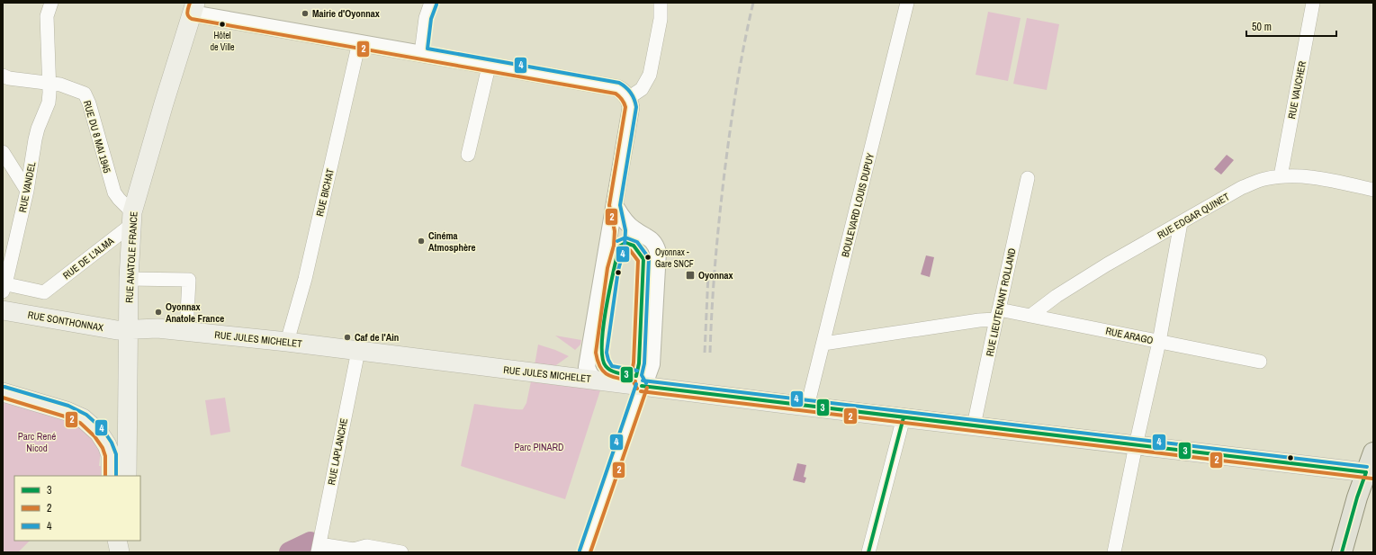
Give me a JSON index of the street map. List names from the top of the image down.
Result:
{
  "streets": {
    "main road": ["RUE ANATOLE FRANCE", "RUE SONTHONNAX", "RUE JULES MICHELET"],
    "street": [
      "RUE VAUCHER",
      "RUE DU 8 MAI 1945",
      "RUE VANDEL",
      "RUE BICHAT",
      "BOULEVARD LOUIS DUPUY",
      "RUE EDGAR QUINET",
      "RUE DE L'ALMA",
      "RUE LIEUTENANT ROLLAND",
      "RUE ARAGO",
      "RUE LAPLANCHE"
    ]
  },
  "crossings": [
    ["RUE VAUCHER", "RUE EDGAR QUINET"],
    ["RUE DU 8 MAI 1945", "RUE VANDEL"],
    ["RUE DU 8 MAI 1945", "RUE ANATOLE FRANCE"],
    ["RUE DU 8 MAI 1945", "RUE DE L'ALMA"],
    ["RUE VANDEL", "RUE DE L'ALMA"],
    ["RUE BICHAT", "RUE JULES MICHELET"],
    ["BOULEVARD LOUIS DUPUY", "RUE ARAGO"],
    ["BOULEVARD LOUIS DUPUY", "RUE JULES MICHELET"],
    ["RUE EDGAR QUINET", "RUE ARAGO"],
    ["RUE ANATOLE FRANCE", "RUE DE L'ALMA"],
    ["RUE ANATOLE FRANCE", "RUE SONTHONNAX"],
    ["RUE ANATOLE FRANCE", "RUE JULES MICHELET"],
    ["RUE LIEUTENANT ROLLAND", "RUE ARAGO"],
    ["RUE LIEUTENANT ROLLAND", "RUE JULES MICHELET"],
    ["RUE SONTHONNAX", "RUE JULES MICHELET"],
    ["RUE JULES MICHELET", "RUE LAPLANCHE"]
  ],
  "parks": ["Parc René Nicod", "Parc PINARD"],
  "places": {
    "other": [
      "Mairie d'Oyonnax",
      "Hôtel de Ville",
      "Cinéma Atmosphère",
      "Oyonnax - Gare SNCF",
      "Oyonnax Anatole France",
      "Caf de l'Ain"
    ],
    "transit": ["Oyonnax"]
  },
  "lines": ["transit line 2", "transit line 4", "transit line 3"],
  "legend": ["3", "2", "4"],
  "scale_bar": "50 m"
}
